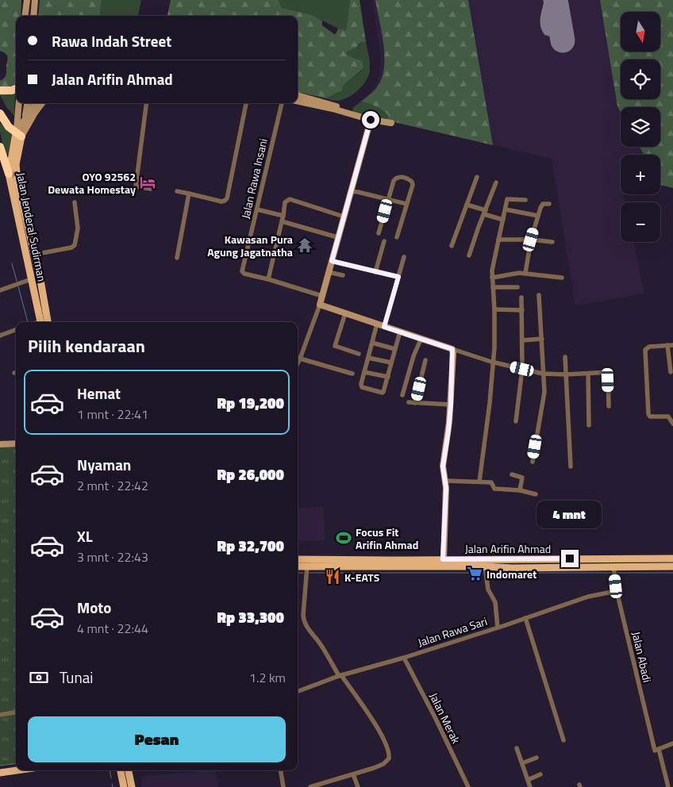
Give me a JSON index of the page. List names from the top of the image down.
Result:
{
  "streets": {
    "main road": ["Jalan Jenderal Sudirman", "Jalan Arifin Ahmad"],
    "street": [
      "Jalan Rawa Insani",
      "Jalan Rawa Sari",
      "Jalan Abadi",
      "Jalan Merak"
    ]
  },
  "crossings": [
    ["Jalan Arifin Ahmad", "Jalan Abadi"],
    ["Jalan Rawa Sari", "Jalan Abadi"],
    ["Jalan Rawa Sari", "Jalan Merak"]
  ],
  "places": {
    "hotel": ["OYO 92562 Dewata Homestay"],
    "temple": ["Kawasan Pura Agung Jagatnatha"],
    "sports": ["Focus Fit Arifin Ahmad"],
    "supermarket": ["Indomaret"],
    "restaurant": ["K-EATS"]
  },
  "north": "bottom",
  "page": {
    "map_buttons": ["+", "−"],
    "banner": ["Rawa Indah Street", "Jalan Arifin Ahmad"],
    "heading": "Pilih kendaraan",
    "list": [
      {
        "name": "Hemat",
        "note": "1 mnt · 22:41",
        "value": "Rp 19,200"
      },
      {
        "name": "Nyaman",
        "note": "2 mnt · 22:42",
        "value": "Rp 26,000"
      },
      {
        "name": "XL",
        "note": "3 mnt · 22:43",
        "value": "Rp 32,700"
      },
      {
        "name": "Moto",
        "note": "4 mnt · 22:44",
        "value": "Rp 33,300"
      }
    ],
    "bubble": "4 mnt",
    "pay": ["Tunai", "1.2 km"],
    "buttons": "Pesan"
  }
}
